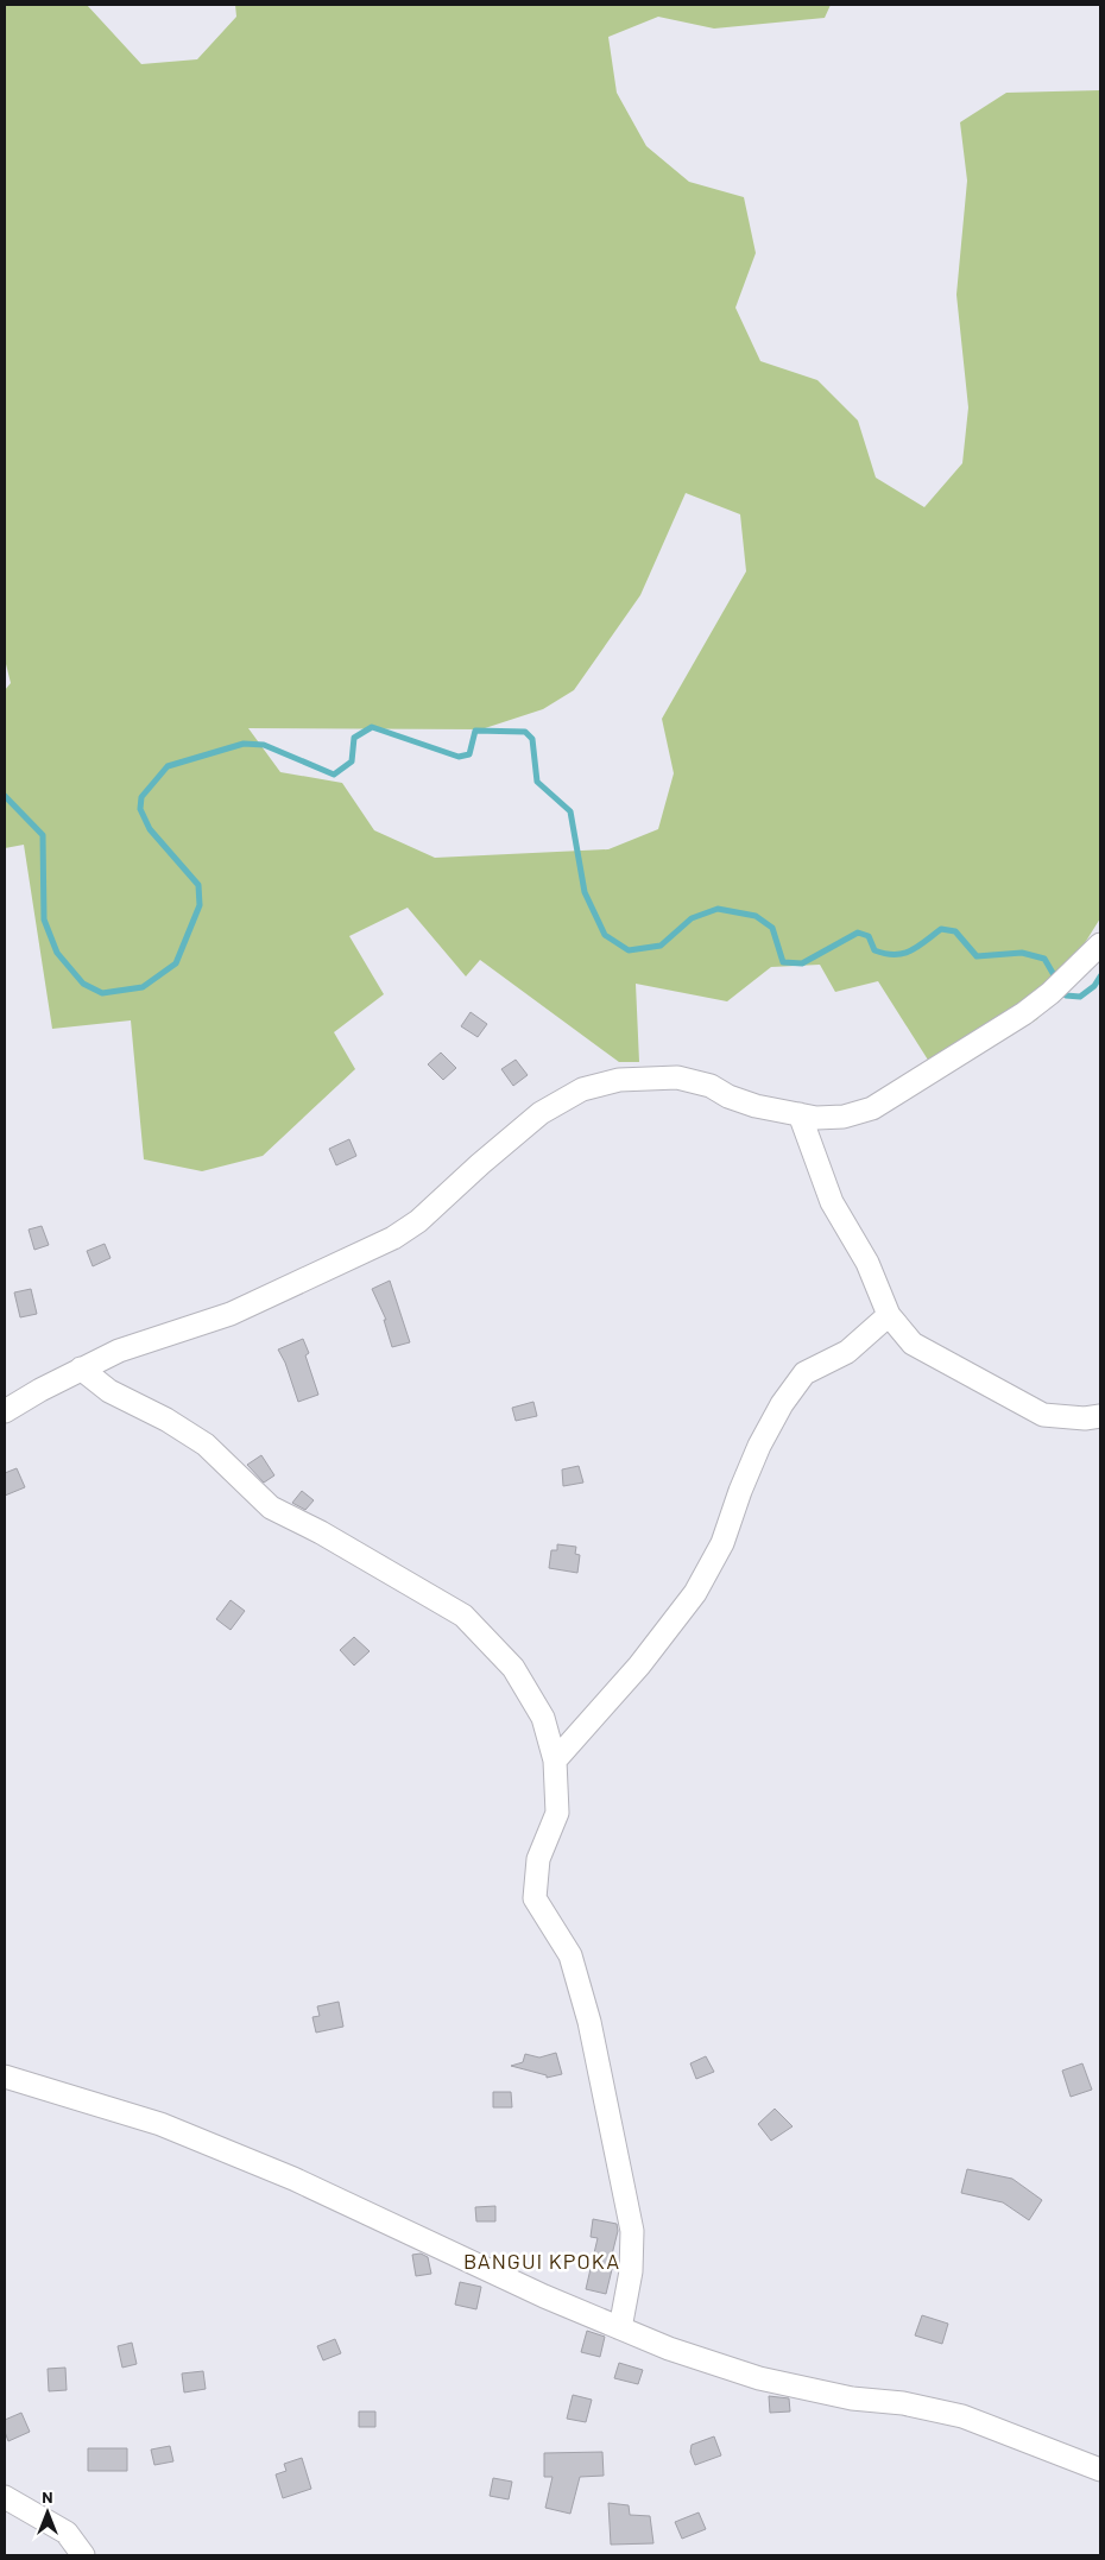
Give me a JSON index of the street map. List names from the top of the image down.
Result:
{
  "districts": ["BANGUI KPOKA"],
  "north": "top"
}
